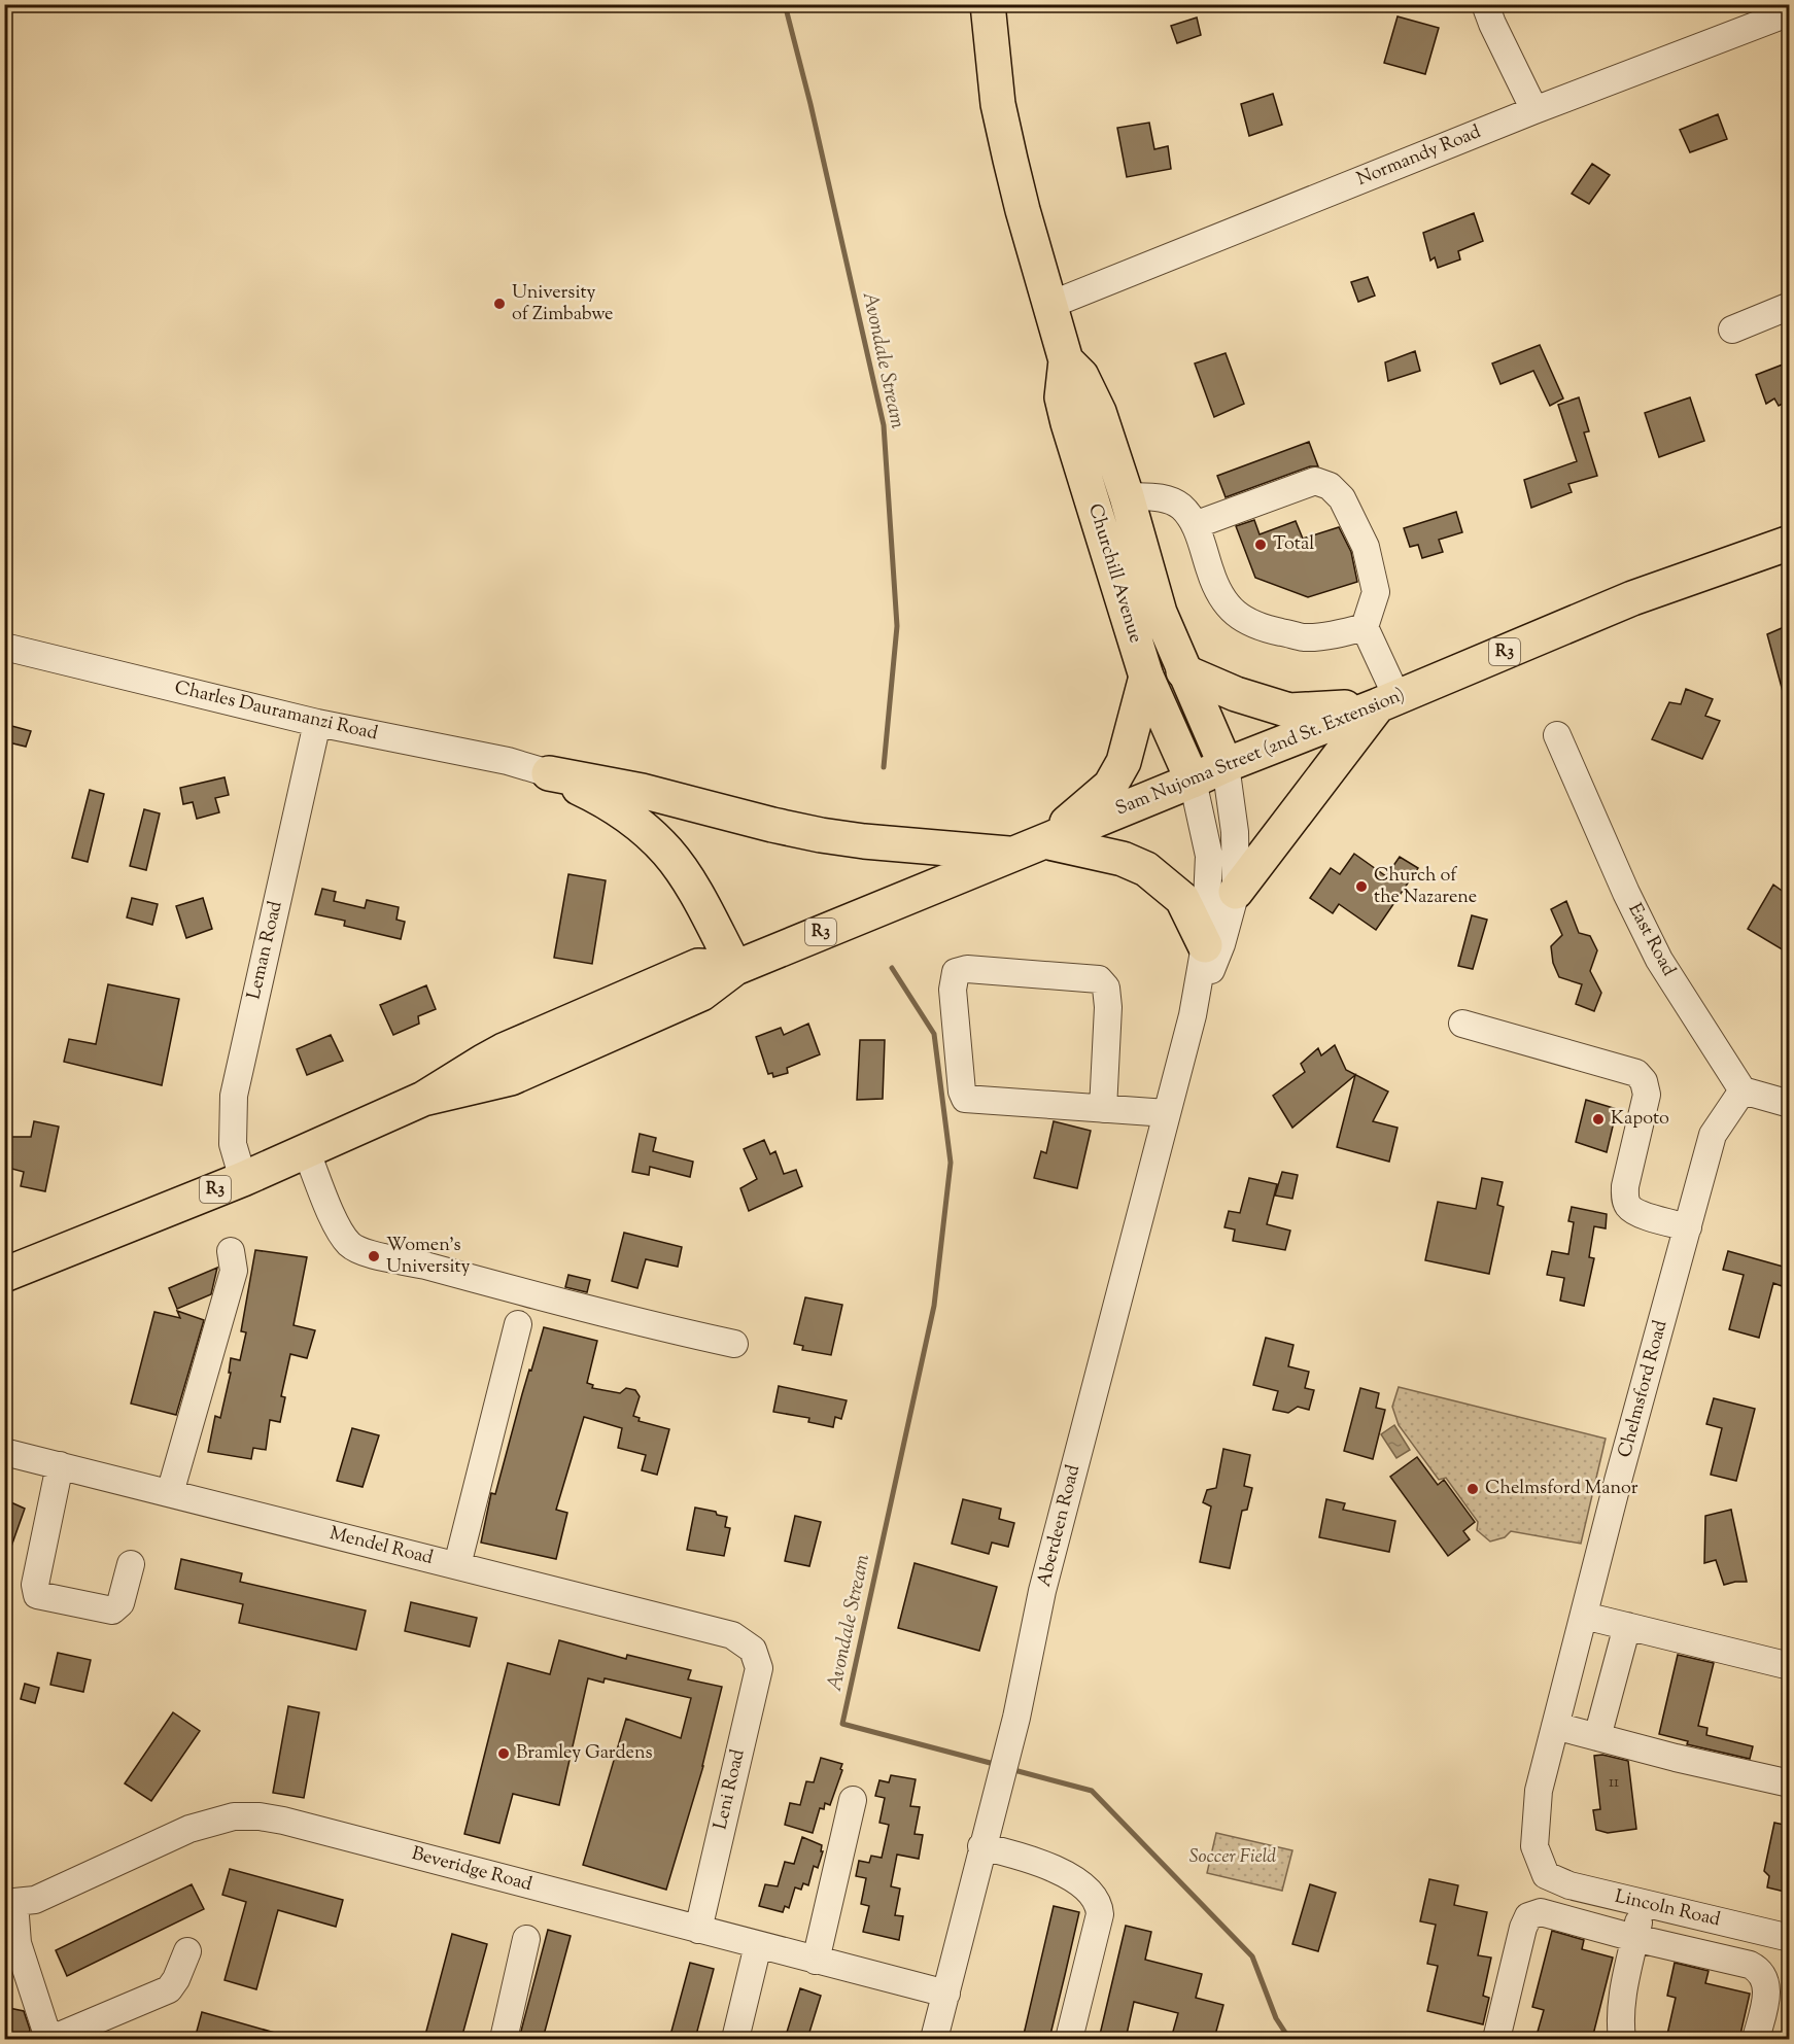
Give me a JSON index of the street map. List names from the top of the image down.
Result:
{
  "streets": {
    "main road": ["Churchill Avenue", "R3", "Sam Nujoma Street (2nd St. Extension)"],
    "street": [
      "Normandy Road",
      "Charles Dauramanzi Road",
      "East Road",
      "Leman Road",
      "Chelmsford Road",
      "Aberdeen Road",
      "Mendel Road",
      "Leni Road",
      "Beveridge Road",
      "Lincoln Road"
    ]
  },
  "crossings": [
    ["Normandy Road", "Churchill Avenue"],
    ["Churchill Avenue", "Sam Nujoma Street (2nd St. Extension)"],
    ["Churchill Avenue", "Aberdeen Road"],
    ["Charles Dauramanzi Road", "Leman Road"],
    ["Sam Nujoma Street (2nd St. Extension)", "Leman Road"],
    ["Sam Nujoma Street (2nd St. Extension)", "Aberdeen Road"],
    ["East Road", "Chelmsford Road"],
    ["Chelmsford Road", "Lincoln Road"],
    ["Aberdeen Road", "Beveridge Road"],
    ["Mendel Road", "Leni Road"],
    ["Leni Road", "Beveridge Road"]
  ],
  "water": ["Avondale Stream"],
  "parks": ["Soccer Field"],
  "places": [
    "University of Zimbabwe",
    "Total",
    "Church of the Nazarene",
    "Kapoto",
    "Women's University",
    "Chelmsford Manor",
    "Bramley Gardens"
  ],
  "house_numbers": ["11"]
}
